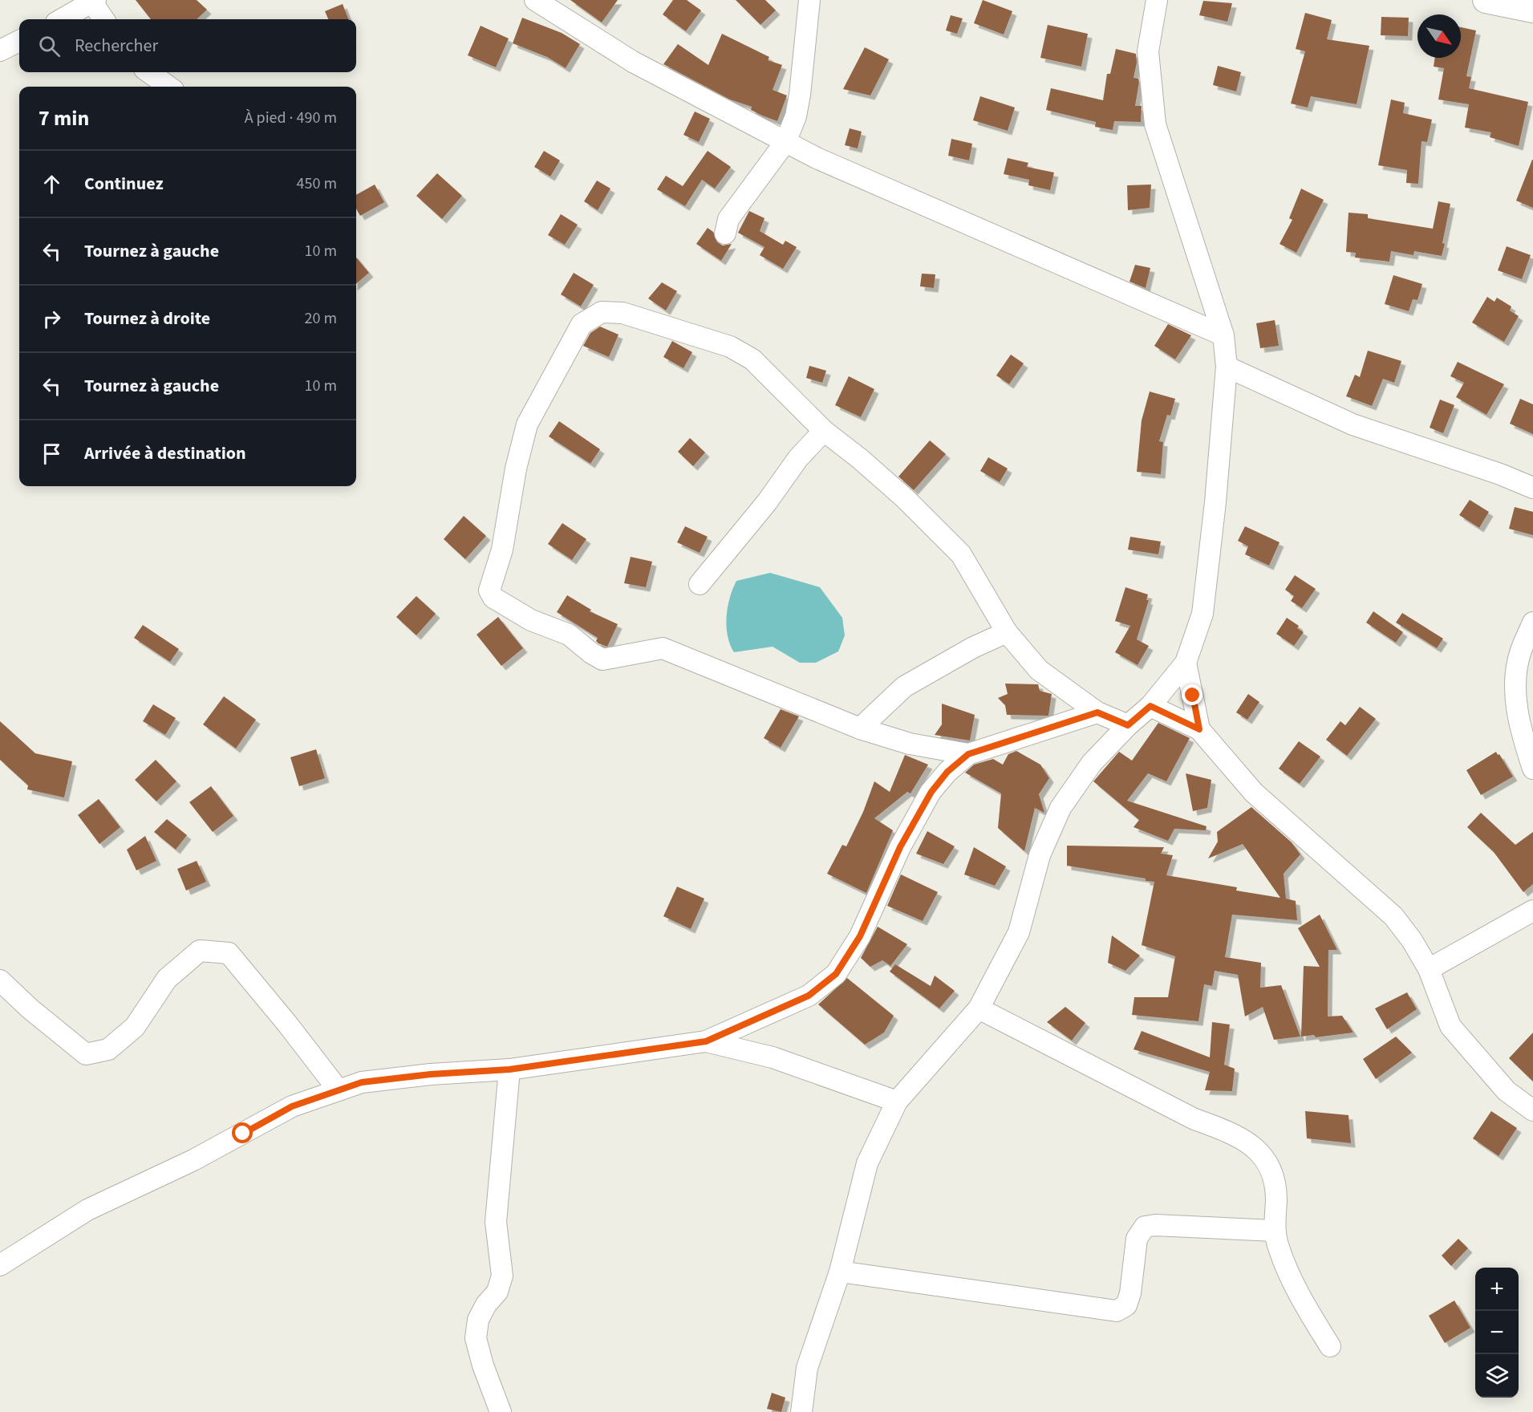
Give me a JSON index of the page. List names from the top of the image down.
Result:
{
  "north": "bottom right",
  "page": {
    "search": "Rechercher",
    "heading": ["7 min", "À pied · 490 m"],
    "list": [
      ["Continuez", "450 m"],
      ["Tournez à gauche", "10 m"],
      ["Tournez à droite", "20 m"],
      ["Tournez à gauche", "10 m"],
      "Arrivée à destination"
    ],
    "map_buttons": ["+", "−"]
  }
}
